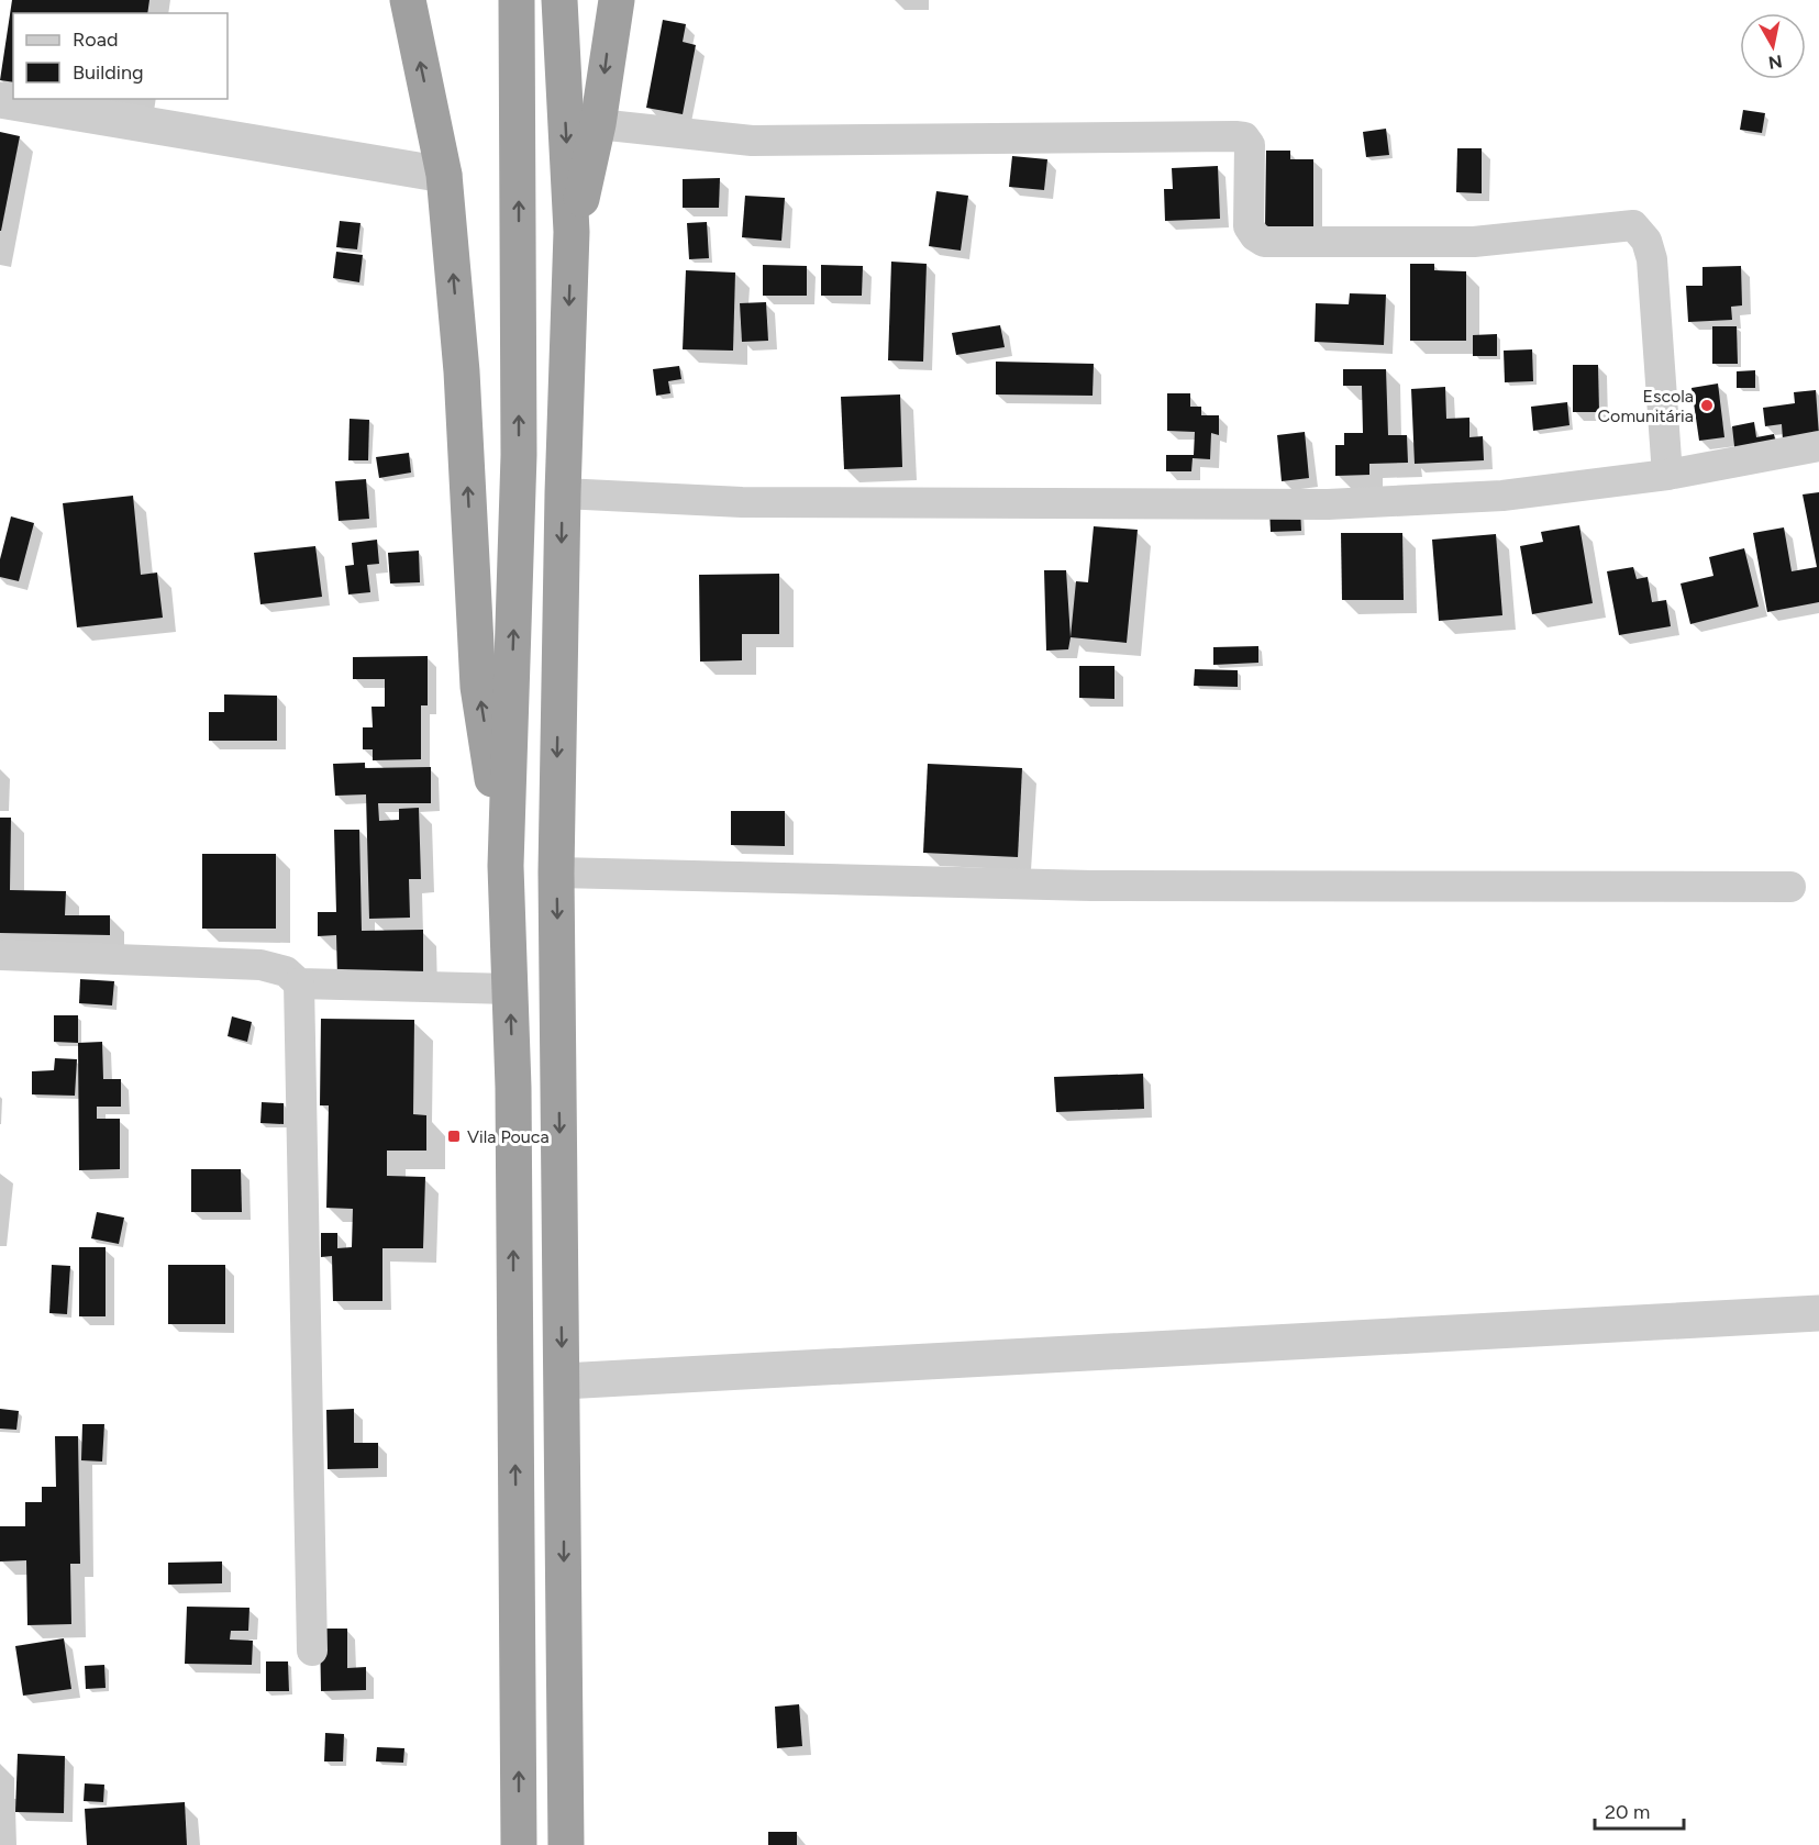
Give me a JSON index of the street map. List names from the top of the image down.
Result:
{
  "places": {
    "other": ["Escola Comunitária"],
    "transit": ["Vila Pouca"]
  },
  "legend": ["Road", "Building"],
  "scale_bar": "20 m",
  "north": "bottom"
}
